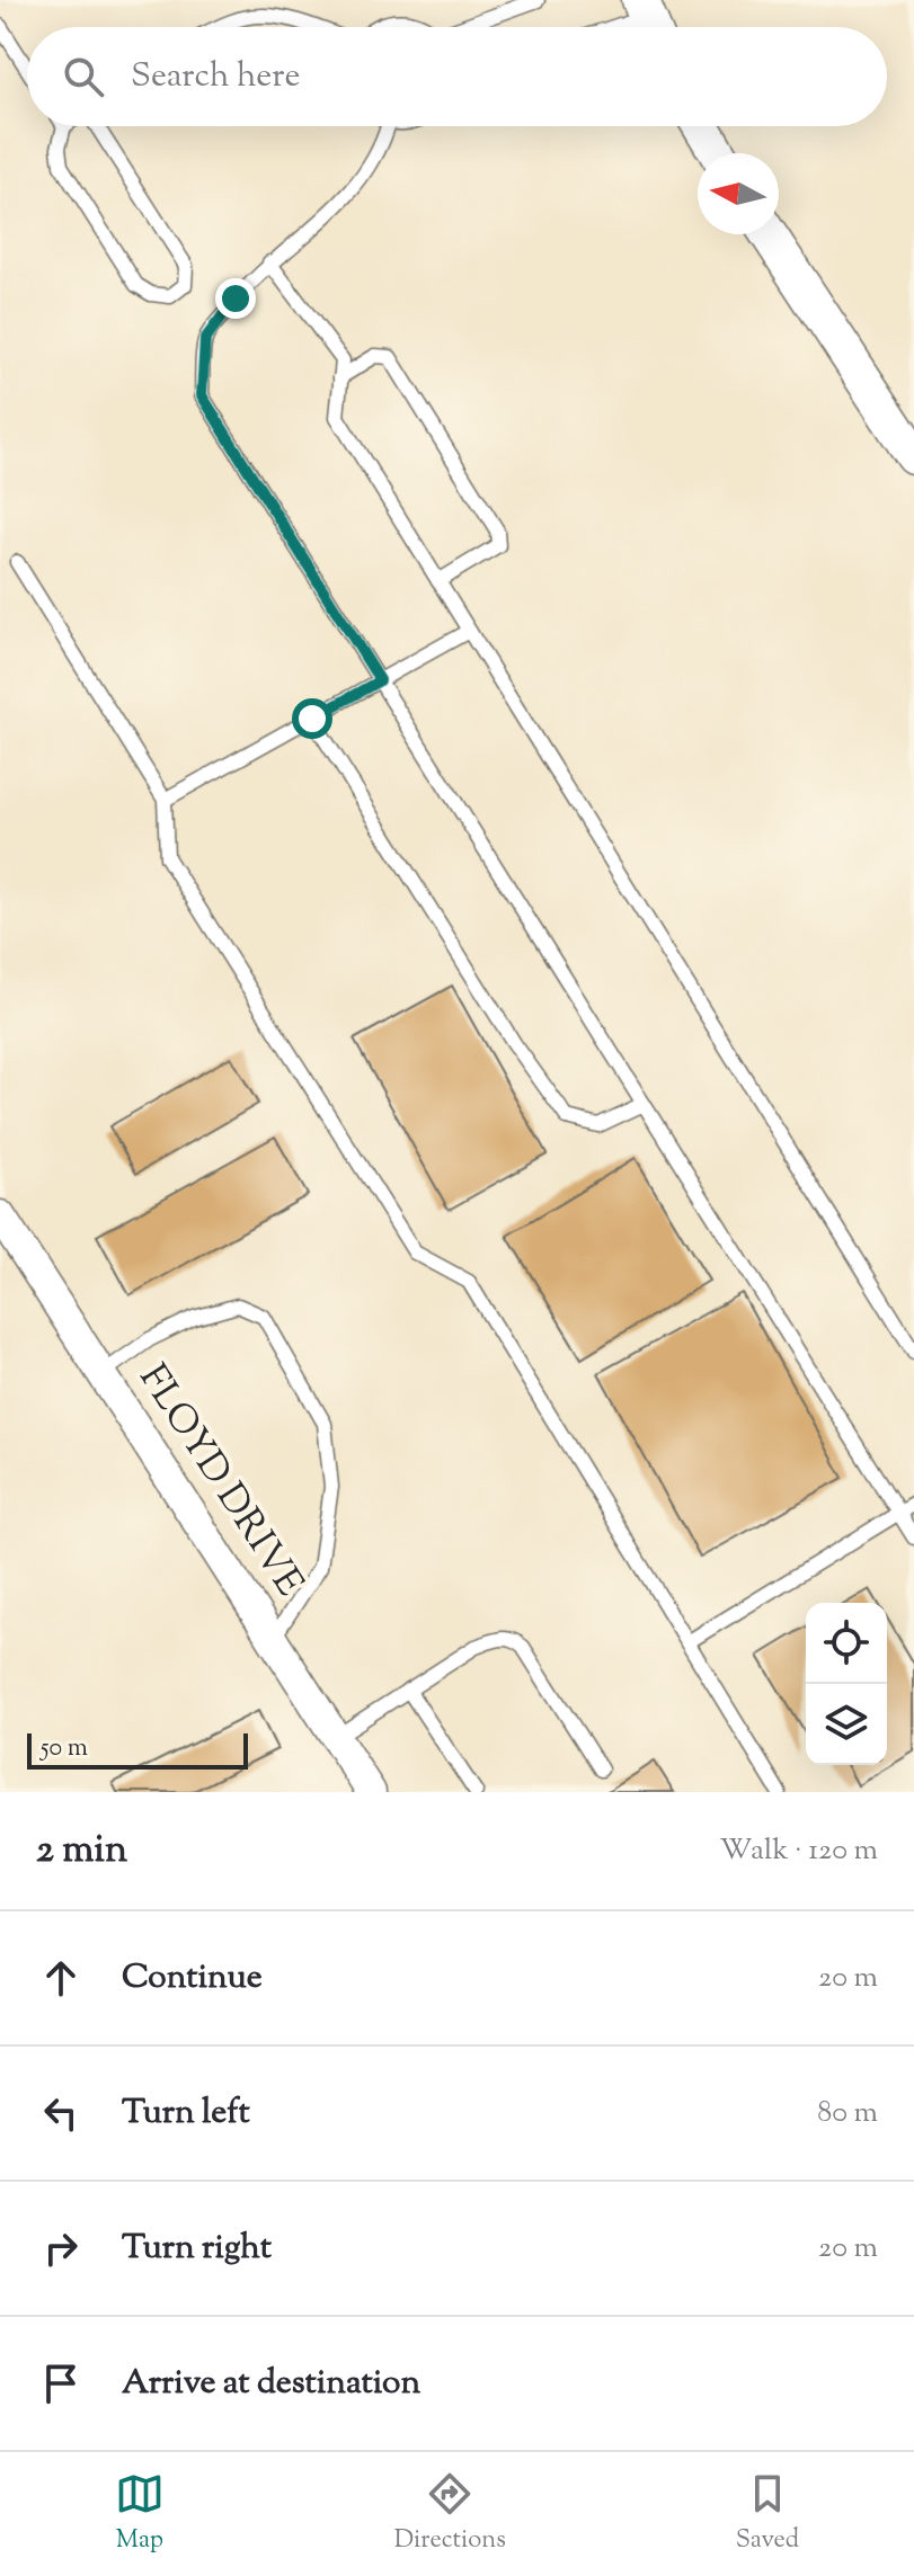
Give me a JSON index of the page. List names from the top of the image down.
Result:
{
  "streets": {
    "street": ["FLOYD DRIVE"]
  },
  "scale_bar": "50 m",
  "north": "left",
  "page": {
    "search": "Search here",
    "scale": "50 m",
    "heading": ["2 min", "Walk · 120 m"],
    "list": [
      ["Continue", "20 m"],
      ["Turn left", "80 m"],
      ["Turn right", "20 m"],
      "Arrive at destination"
    ],
    "nav": ["Map", "Directions", "Saved"]
  }
}
